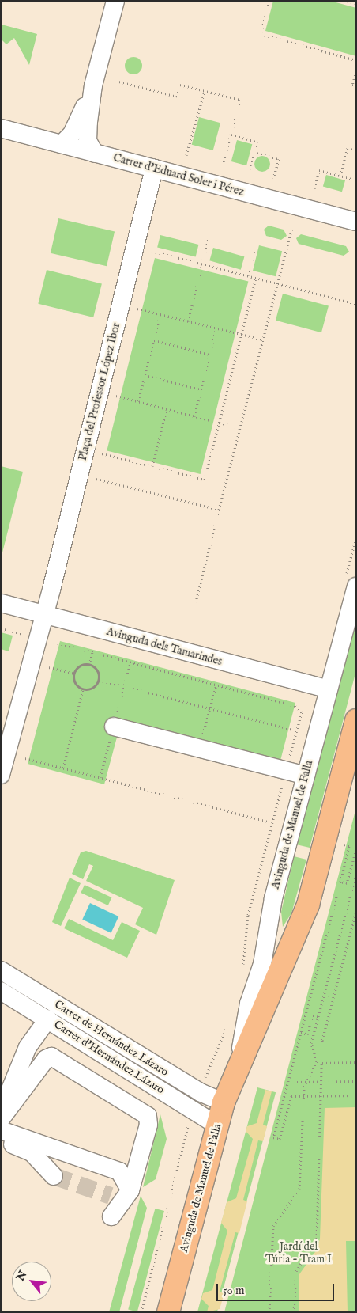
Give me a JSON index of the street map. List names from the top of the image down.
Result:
{
  "streets": {
    "main road": ["Avinguda de Manuel de Falla"],
    "street": [
      "Carrer d'Eduard Soler i Pérez",
      "Plaça del Professor López Ibor",
      "Avinguda dels Tamarindes",
      "Carrer de Hernández Lázaro",
      "Carrer d'Hernández Lázaro"
    ]
  },
  "crossings": [
    ["Carrer d'Eduard Soler i Pérez", "Plaça del Professor López Ibor"],
    ["Plaça del Professor López Ibor", "Avinguda dels Tamarindes"],
    ["Avinguda dels Tamarindes", "Avinguda de Manuel de Falla"],
    ["Avinguda de Manuel de Falla", "Carrer de Hernández Lázaro"],
    ["Avinguda de Manuel de Falla", "Carrer d'Hernández Lázaro"]
  ],
  "parks": ["Jardí del Túria - Tram I"],
  "scale_bar": "50 m",
  "north": "top left"
}
